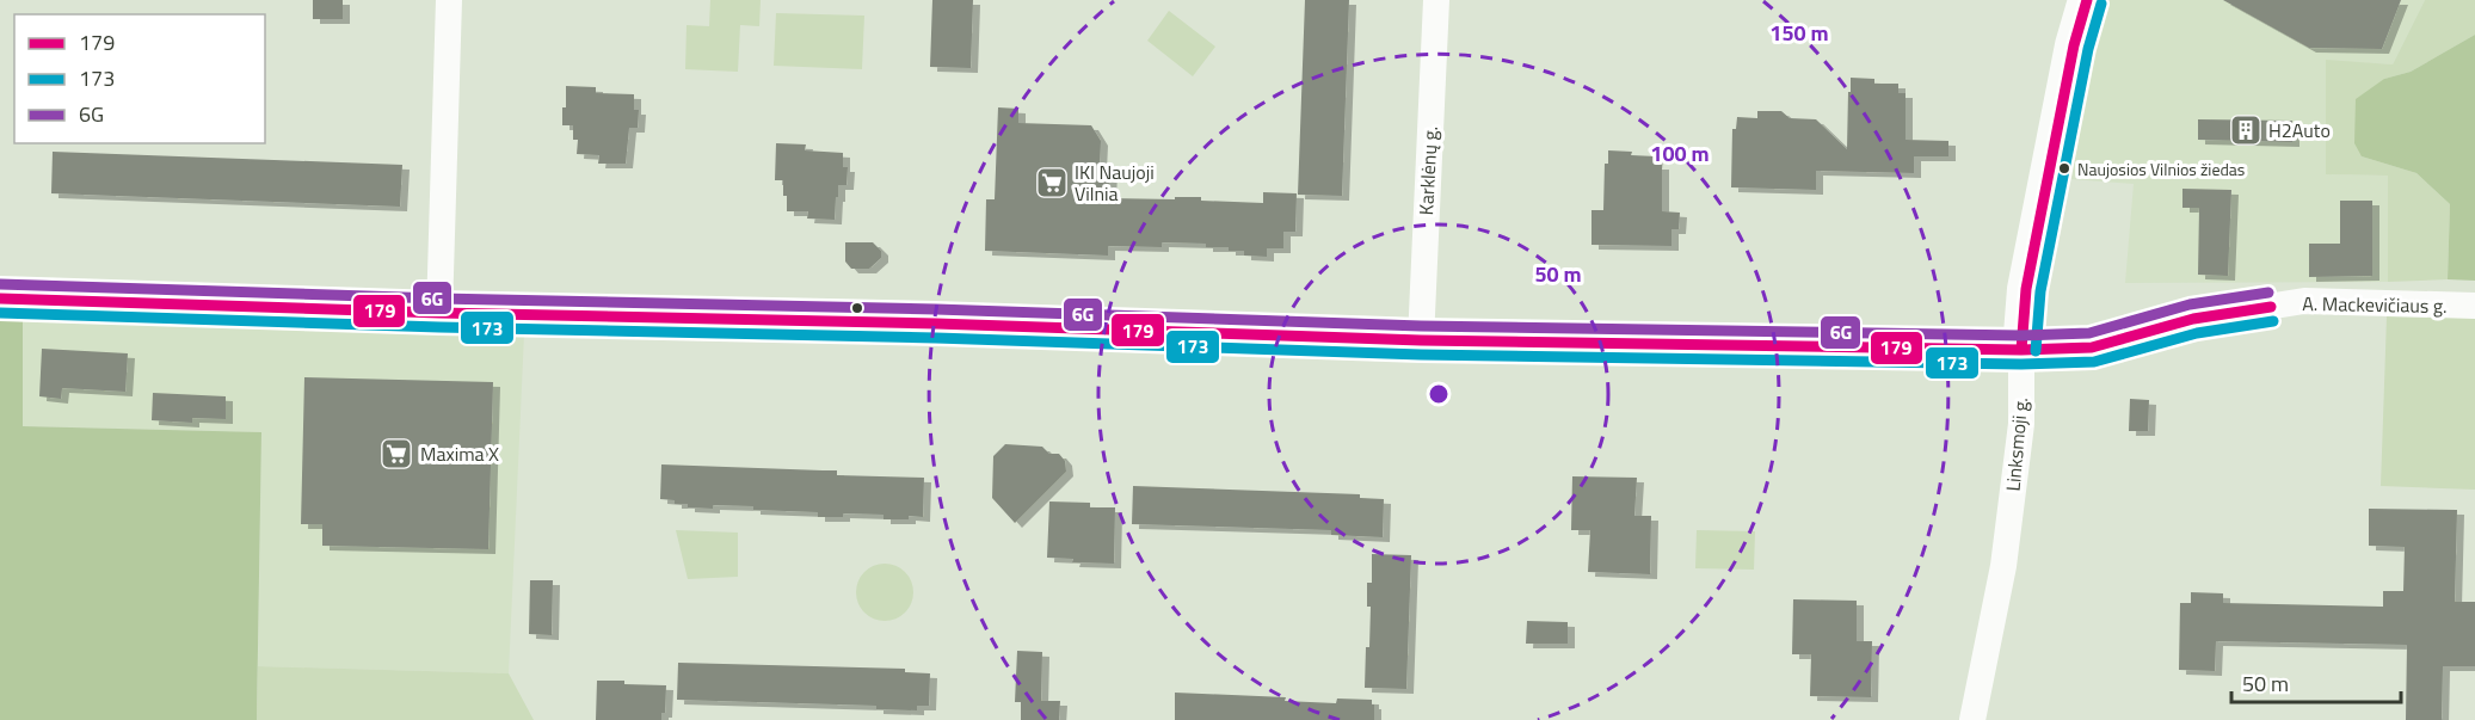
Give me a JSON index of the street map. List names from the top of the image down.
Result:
{
  "streets": {
    "main road": ["Linksmoji g."],
    "street": ["Karklėnų g.", "A. Mackevičiaus g."]
  },
  "crossings": [
    ["A. Mackevičiaus g.", "Linksmoji g."]
  ],
  "places": {
    "building": ["H2Auto"],
    "other": ["Naujosios Vilnios žiedas"],
    "supermarket": ["IKI Naujoji Vilnia", "Maxima X"]
  },
  "lines": ["transit line 179", "transit line 173", "transit line 6G"],
  "legend": ["179", "173", "6G"],
  "scale_bar": "50 m",
  "rings": ["150 m", "100 m", "50 m"]
}
